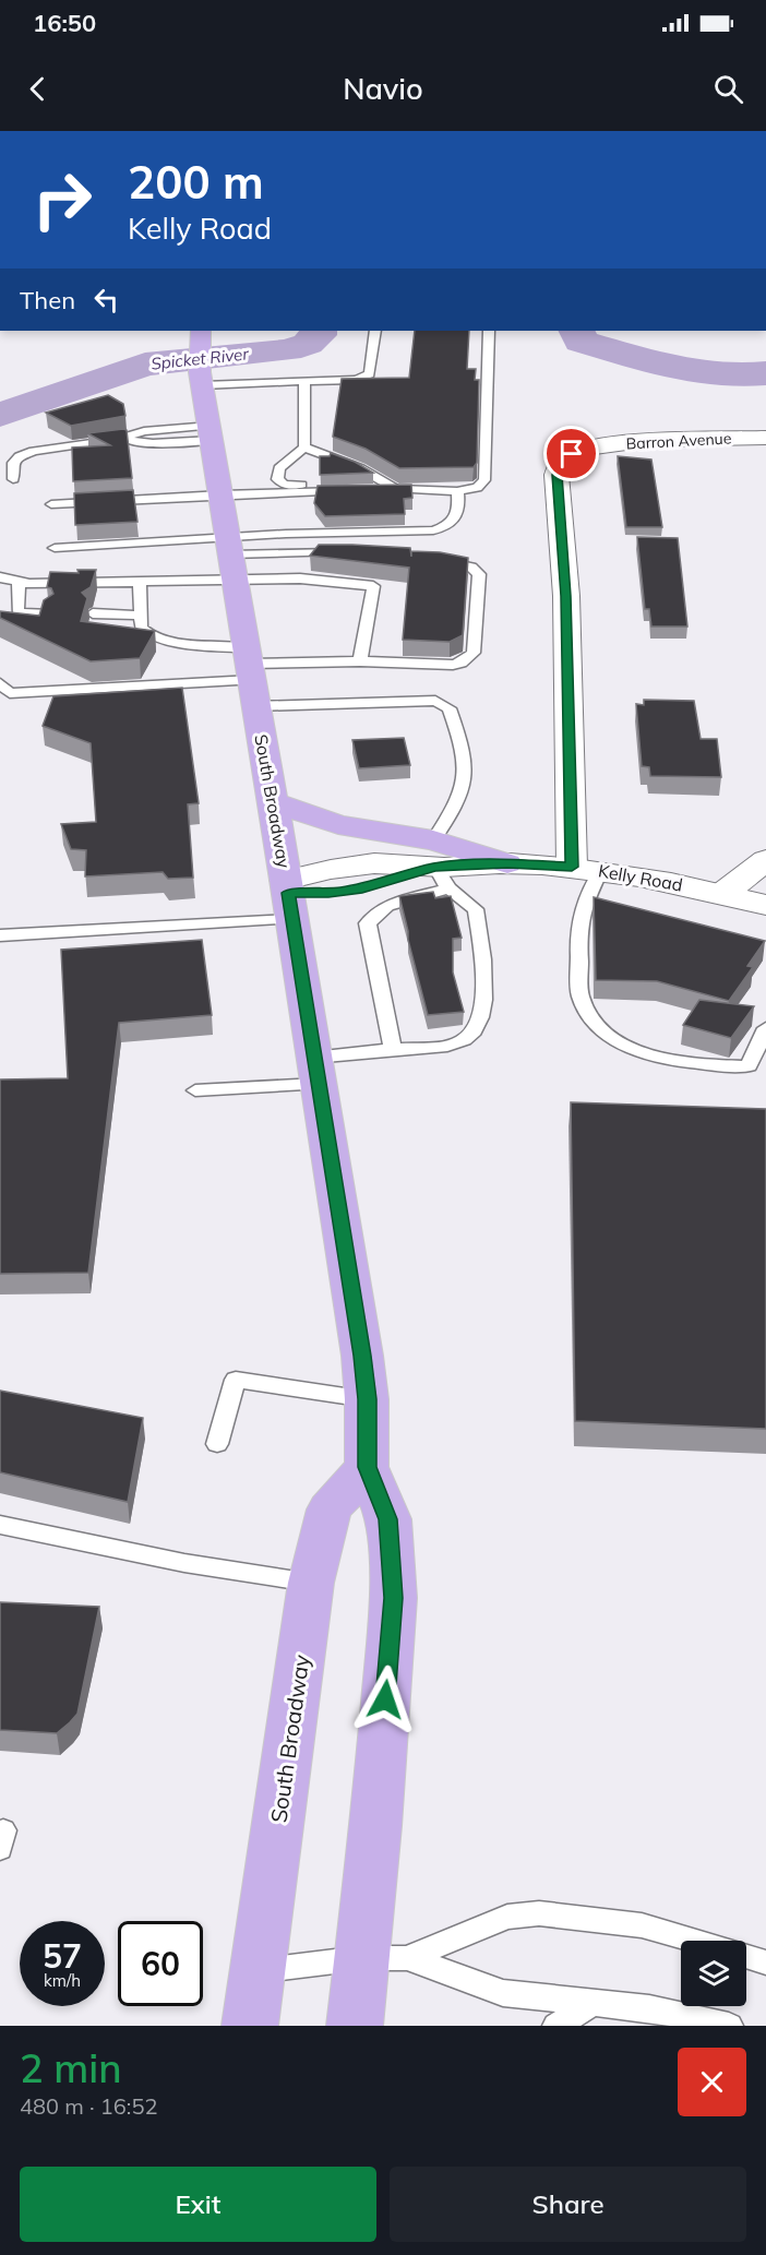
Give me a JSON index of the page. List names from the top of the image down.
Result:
{
  "streets": {
    "main road": ["South Broadway"],
    "street": ["Barron Avenue", "Kelly Road"]
  },
  "crossings": [
    ["Barron Avenue", "Kelly Road"],
    ["South Broadway", "Kelly Road"]
  ],
  "water": ["Spicket River"],
  "page": {
    "status": "16:50",
    "header": "Navio",
    "turn": ["200 m", "Kelly Road"],
    "then": "Then",
    "speed": "57 km/h",
    "limit": "60",
    "heading": ["2 min", "480 m · 16:52"],
    "buttons": ["Exit", "Share"]
  }
}
